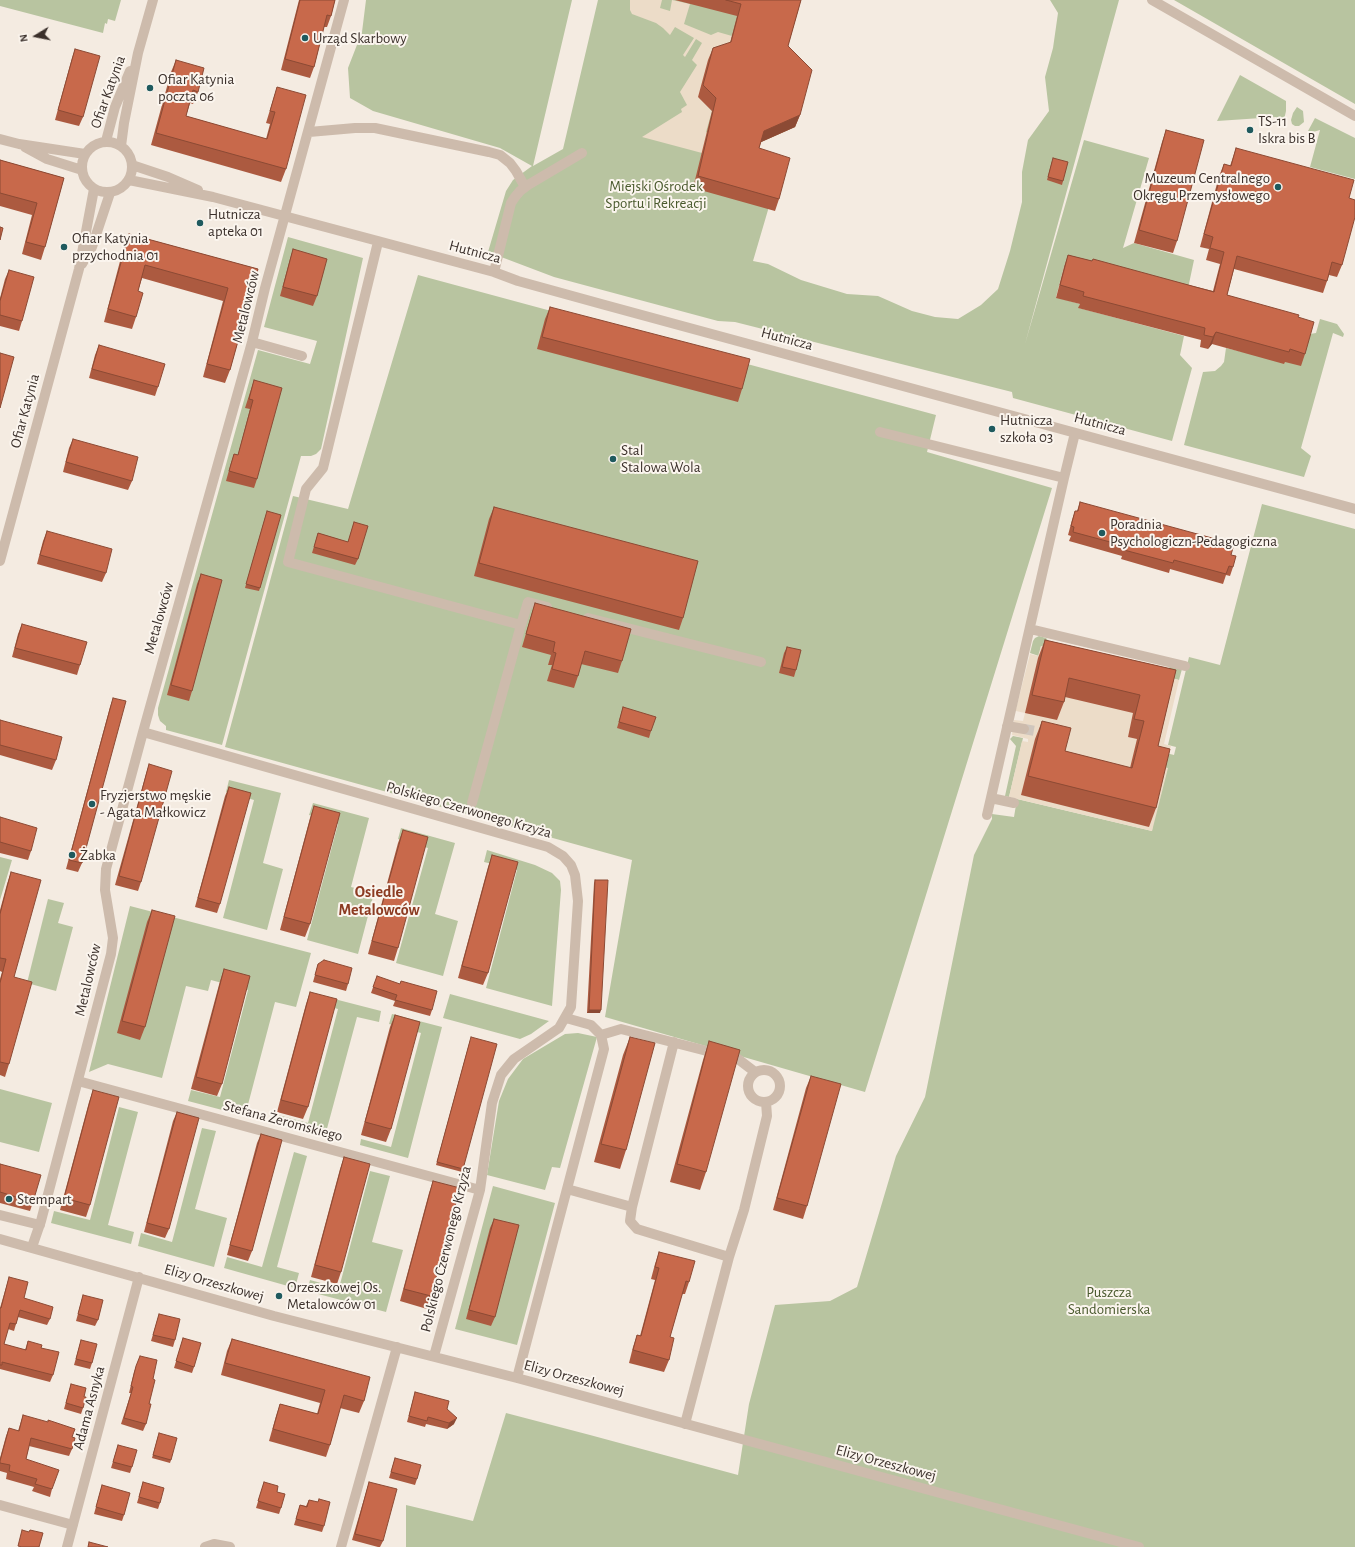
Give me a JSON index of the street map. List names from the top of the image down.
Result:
{
  "streets": {
    "street": [
      "Ofiar Katynia",
      "Hutnicza",
      "Metalowców",
      "Polskiego Czerwonego Krzyża",
      "Stefana Żeromskiego",
      "Elizy Orzeszkowej",
      "Adama Asnyka"
    ]
  },
  "crossings": [
    ["Ofiar Katynia", "Hutnicza"],
    ["Hutnicza", "Metalowców"],
    ["Metalowców", "Polskiego Czerwonego Krzyża"],
    ["Metalowców", "Stefana Żeromskiego"],
    ["Metalowców", "Elizy Orzeszkowej"],
    ["Polskiego Czerwonego Krzyża", "Stefana Żeromskiego"],
    ["Polskiego Czerwonego Krzyża", "Elizy Orzeszkowej"],
    ["Elizy Orzeszkowej", "Adama Asnyka"]
  ],
  "districts": ["Osiedle Metalowców"],
  "parks": ["Miejski Ośrodek Sportu i Rekreacji", "Puszcza Sandomierska"],
  "places": [
    "Urząd Skarbowy",
    "Ofiar Katynia poczta 06",
    "TS-11 Iskra bis B",
    "Muzeum Centralnego Okręgu Przemysłowego",
    "Hutnicza apteka 01",
    "Ofiar Katynia przychodnia 01",
    "Hutnicza szkoła 03",
    "Stal Stalowa Wola",
    "Poradnia Psychologiczn-Pedagogiczna",
    "Fryzjerstwo męskie - Agata Małkowicz",
    "Żabka",
    "Stempart",
    "Orzeszkowej Os. Metalowców 01"
  ],
  "north": "left"
}
